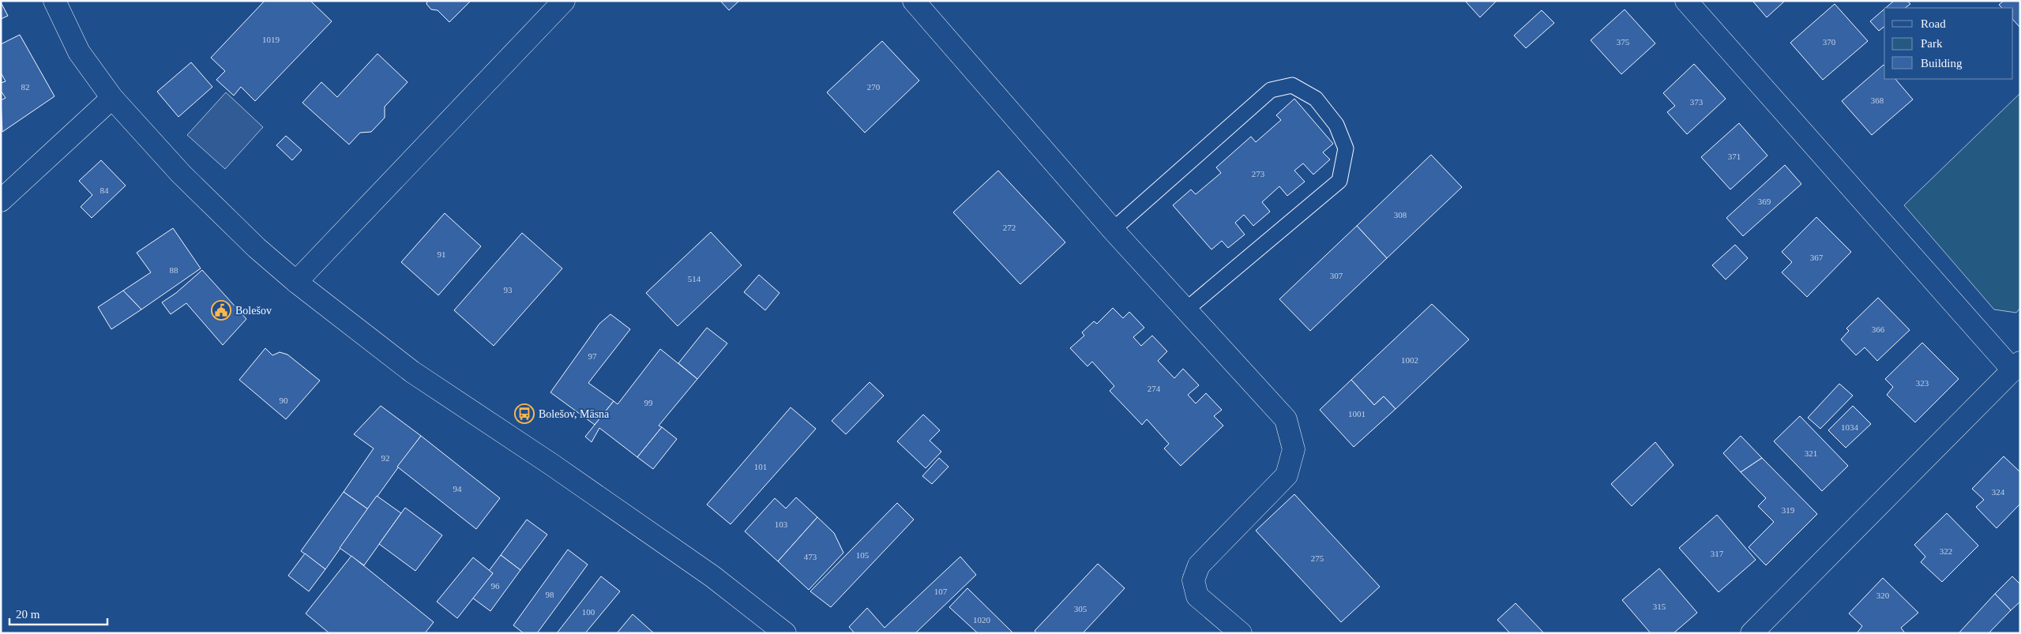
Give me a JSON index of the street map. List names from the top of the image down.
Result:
{
  "places": {
    "public building": ["Bolešov"],
    "bus stop": ["Bolešov, Mäsna"]
  },
  "house_numbers": [
    "1019",
    "375",
    "370",
    "82",
    "270",
    "368",
    "373",
    "371",
    "273",
    "84",
    "369",
    "308",
    "272",
    "91",
    "367",
    "88",
    "307",
    "514",
    "93",
    "366",
    "97",
    "1002",
    "323",
    "274",
    "90",
    "99",
    "1001",
    "1034",
    "321",
    "92",
    "101",
    "94",
    "324",
    "319",
    "103",
    "322",
    "317",
    "105",
    "473",
    "275",
    "96",
    "107",
    "98",
    "320",
    "315",
    "305",
    "100",
    "1020"
  ],
  "legend": ["Road", "Park", "Building"],
  "scale_bar": "20 m"
}
